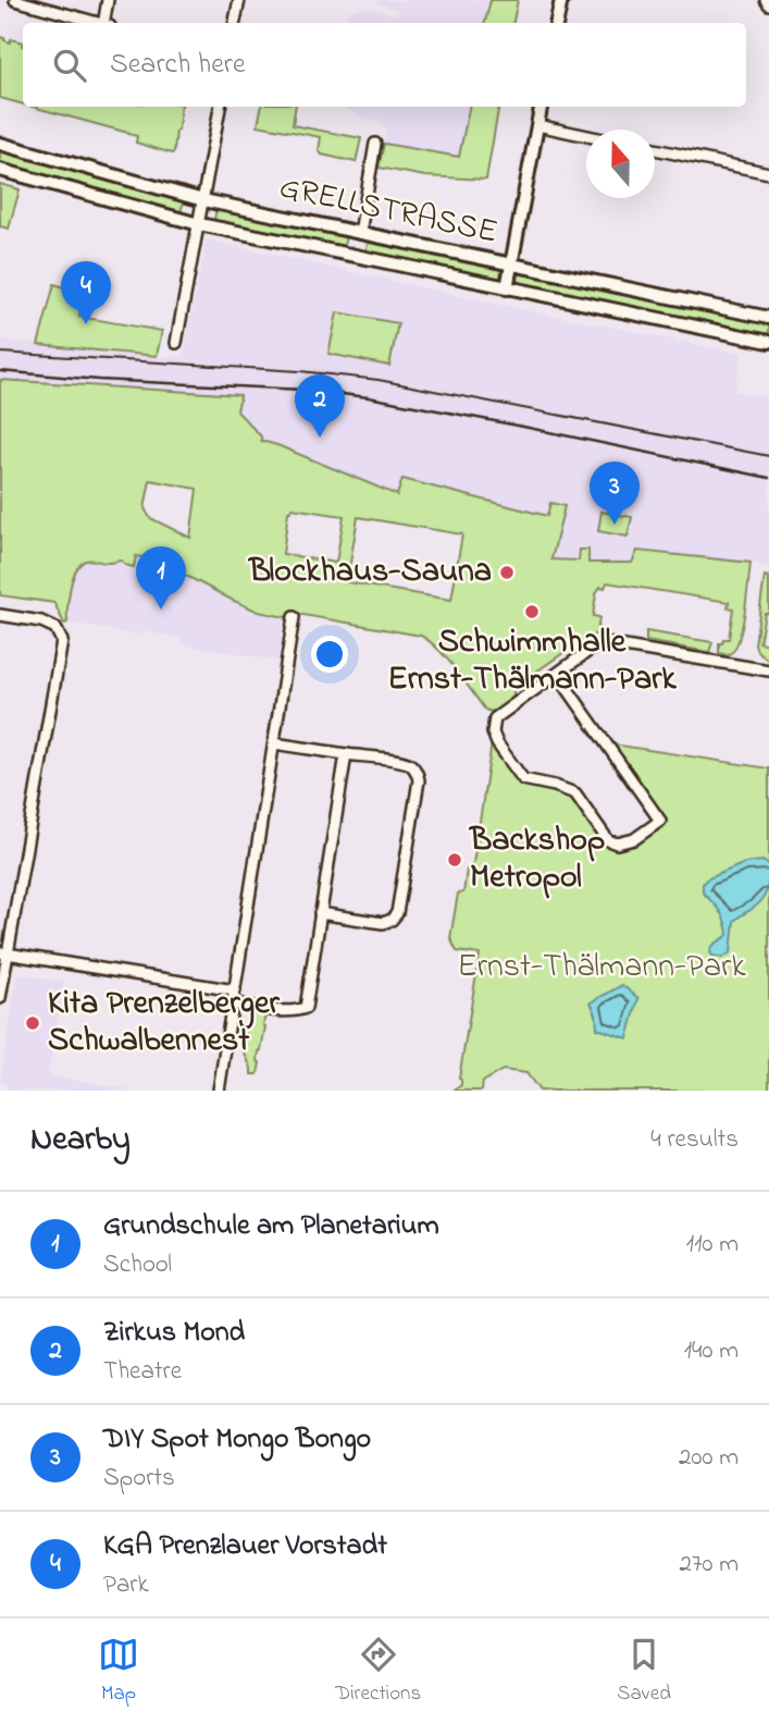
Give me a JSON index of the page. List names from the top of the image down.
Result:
{
  "streets": {
    "street": ["GRELLSTRASSE"]
  },
  "parks": ["Ernst-Thälmann-Park"],
  "places": [
    "Blockhaus-Sauna",
    "Schwimmhalle Ernst-Thälmann-Park",
    "Backshop Metropol",
    "Kita Prenzelberger Schwalbennest"
  ],
  "north": "top",
  "page": {
    "search": "Search here",
    "pins": [
      "4",
      "2",
      "3",
      "1"
    ],
    "heading": ["Nearby", "4 results"],
    "list": [
      {
        "mark": "1",
        "name": "Grundschule am Planetarium",
        "note": "School",
        "value": "110 m"
      },
      {
        "mark": "2",
        "name": "Zirkus Mond",
        "note": "Theatre",
        "value": "140 m"
      },
      {
        "mark": "3",
        "name": "DIY Spot Mongo Bongo",
        "note": "Sports",
        "value": "200 m"
      },
      {
        "mark": "4",
        "name": "KGA Prenzlauer Vorstadt",
        "note": "Park",
        "value": "270 m"
      }
    ],
    "nav": ["Map", "Directions", "Saved"]
  }
}
